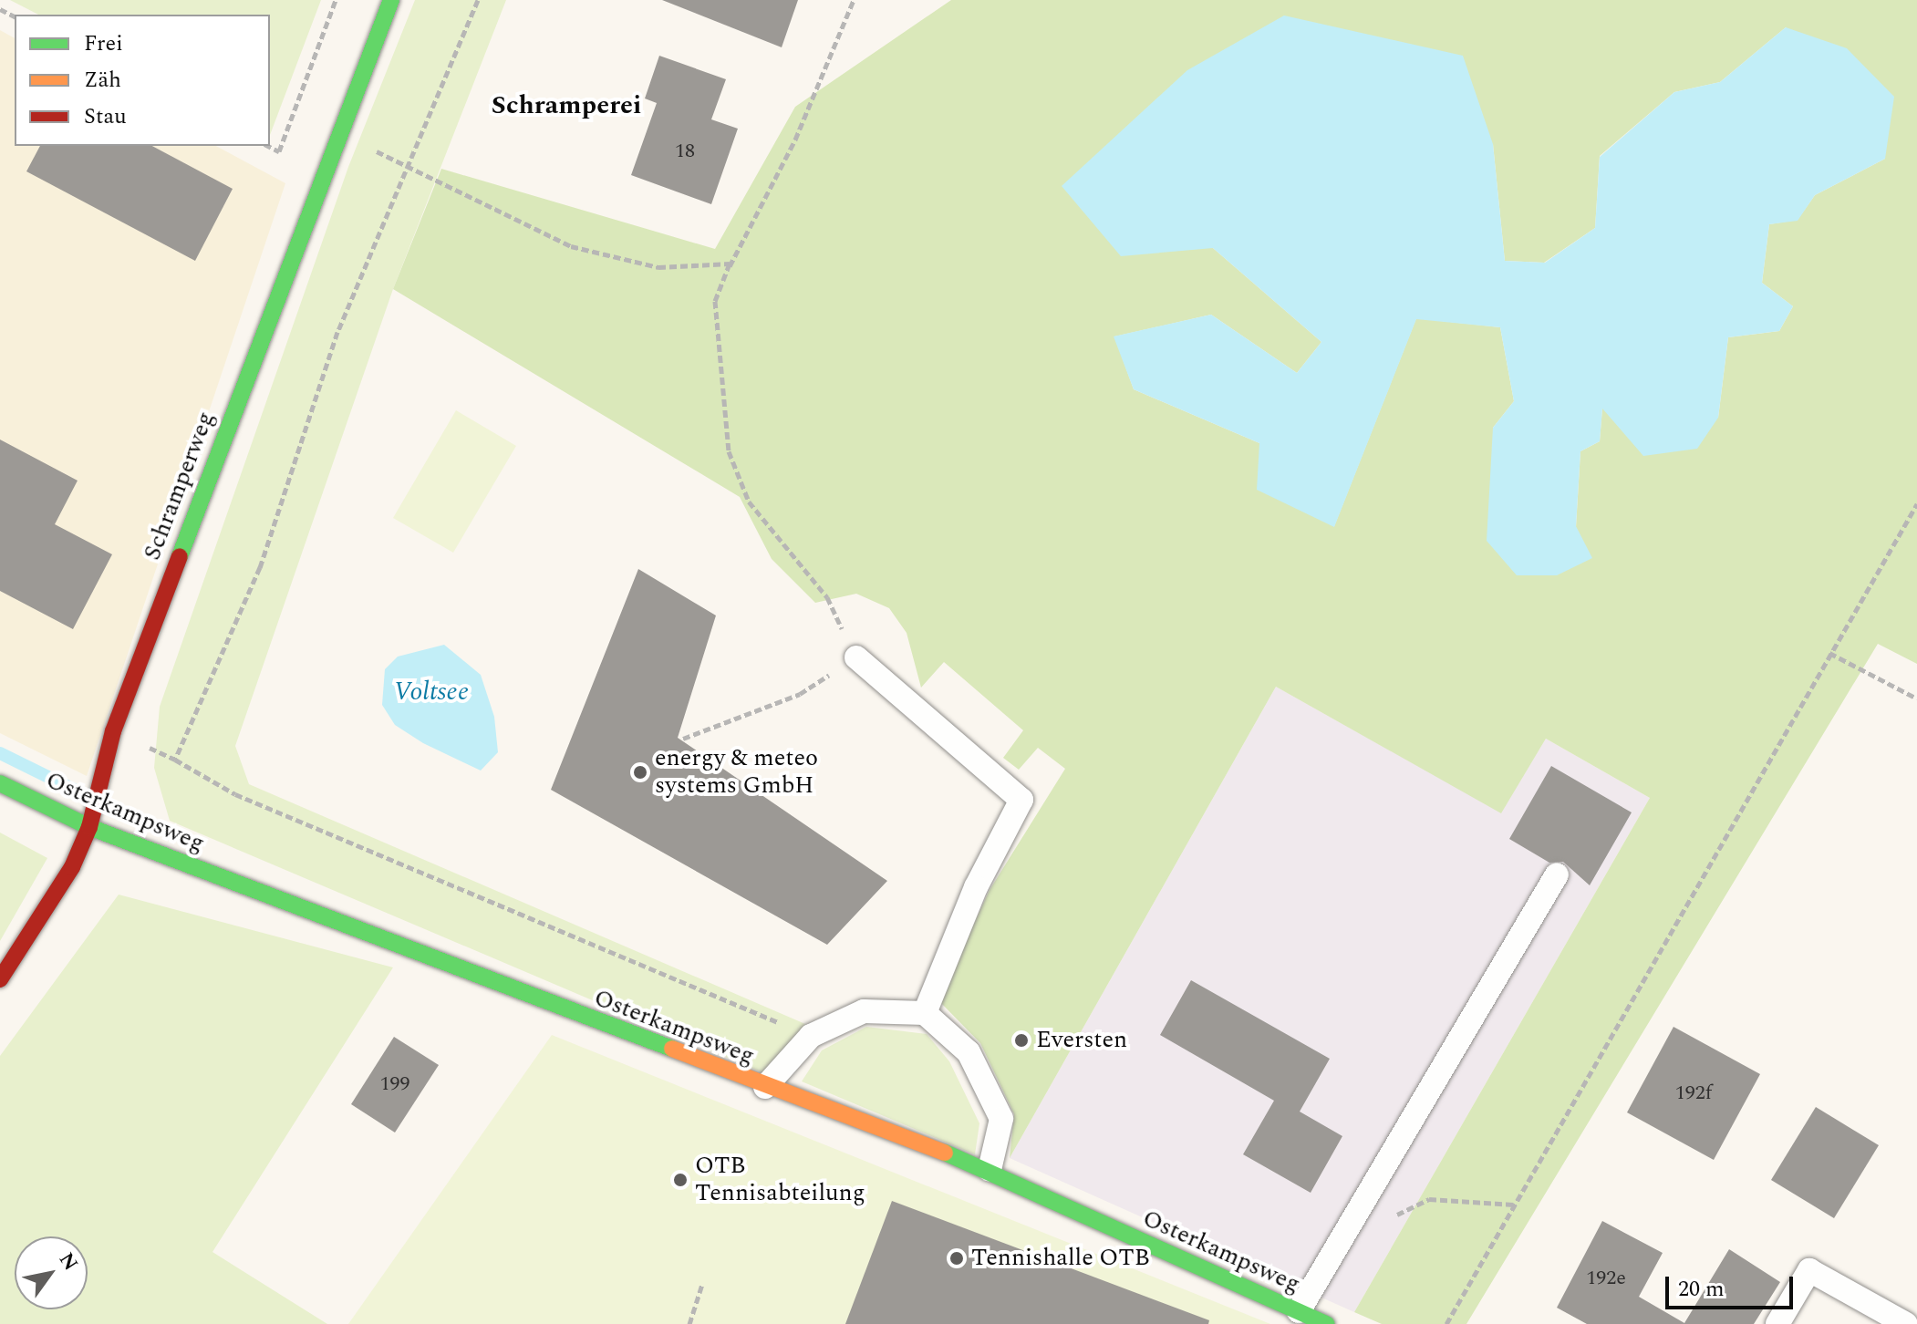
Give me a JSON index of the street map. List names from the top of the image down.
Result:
{
  "streets": {
    "street": ["Schramperweg", "Osterkampsweg"]
  },
  "crossings": [
    ["Schramperweg", "Osterkampsweg"]
  ],
  "districts": ["Schramperei"],
  "water": ["Voltsee"],
  "places": [
    "energy & meteo systems GmbH",
    "Eversten",
    "OTB Tennisabteilung",
    "Tennishalle OTB"
  ],
  "house_numbers": [
    "18",
    "199",
    "192f",
    "192e"
  ],
  "legend": ["Frei", "Zäh", "Stau"],
  "scale_bar": "20 m",
  "north": "top right"
}
